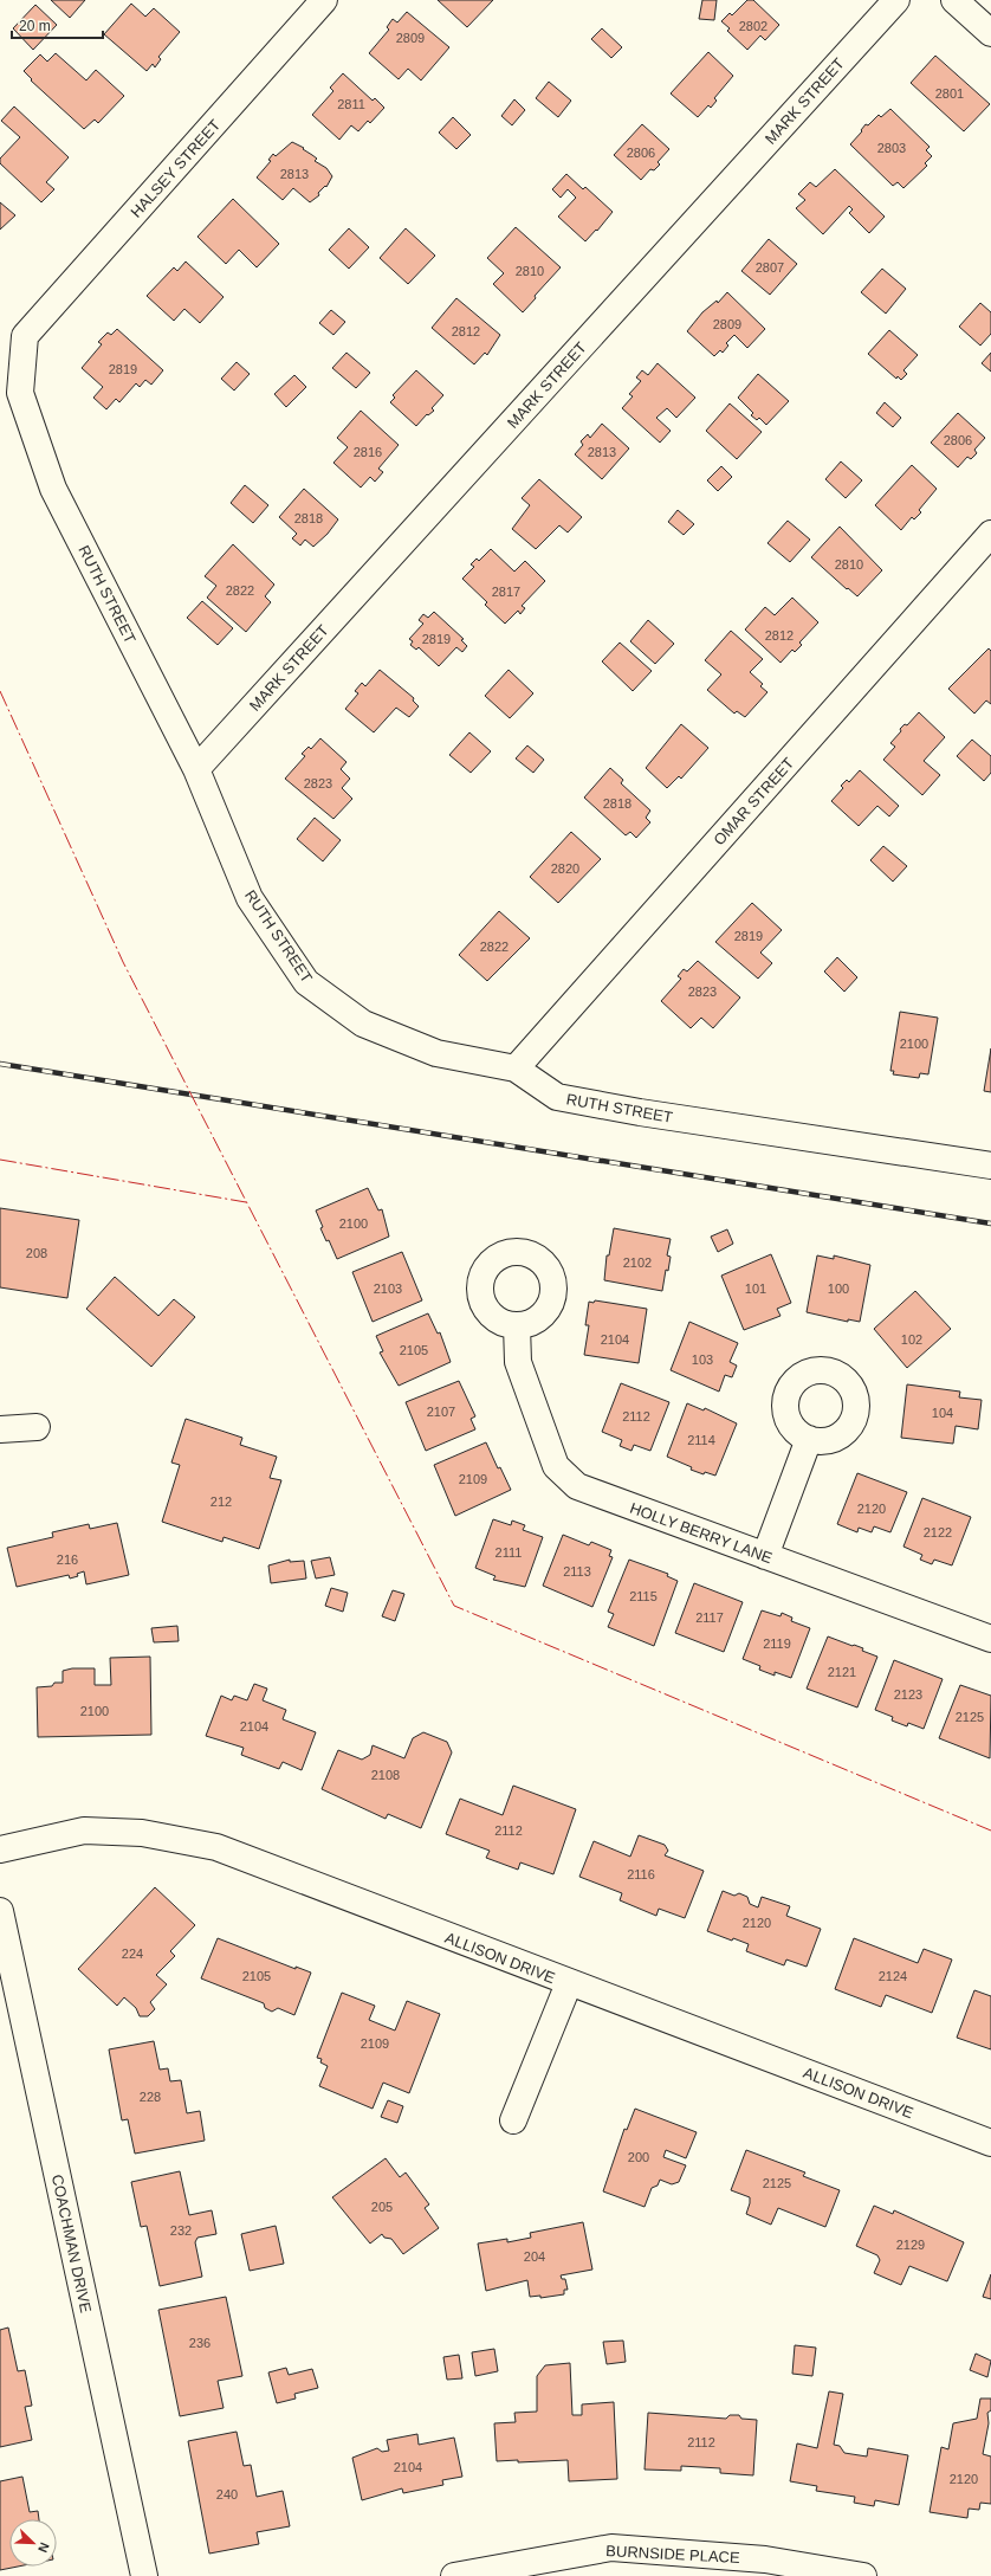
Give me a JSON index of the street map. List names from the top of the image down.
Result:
{
  "streets": {
    "street": [
      "MARK STREET",
      "HALSEY STREET",
      "RUTH STREET",
      "OMAR STREET",
      "HOLLY BERRY LANE",
      "ALLISON DRIVE",
      "COACHMAN DRIVE",
      "BURNSIDE PLACE"
    ]
  },
  "crossings": [
    ["MARK STREET", "RUTH STREET"],
    ["HALSEY STREET", "RUTH STREET"],
    ["RUTH STREET", "OMAR STREET"]
  ],
  "house_numbers": [
    "2802",
    "2809",
    "2801",
    "2811",
    "2803",
    "2806",
    "2813",
    "2807",
    "2810",
    "2809",
    "2812",
    "2819",
    "2806",
    "2816",
    "2813",
    "2818",
    "2810",
    "2822",
    "2817",
    "2812",
    "2819",
    "2823",
    "2818",
    "2820",
    "2819",
    "2822",
    "2823",
    "2100",
    "2100",
    "208",
    "2102",
    "2103",
    "101",
    "100",
    "2104",
    "102",
    "2105",
    "103",
    "2107",
    "104",
    "2112",
    "2114",
    "2109",
    "212",
    "2120",
    "2122",
    "2111",
    "216",
    "2113",
    "2115",
    "2117",
    "2119",
    "2121",
    "2123",
    "2100",
    "2125",
    "2104",
    "2108",
    "2112",
    "2116",
    "2120",
    "224",
    "2105",
    "2124",
    "2109",
    "228",
    "200",
    "2125",
    "205",
    "232",
    "2129",
    "204",
    "236",
    "2112",
    "2104",
    "2120",
    "240"
  ],
  "scale_bar": "20 m",
  "north": "bottom right"
}
